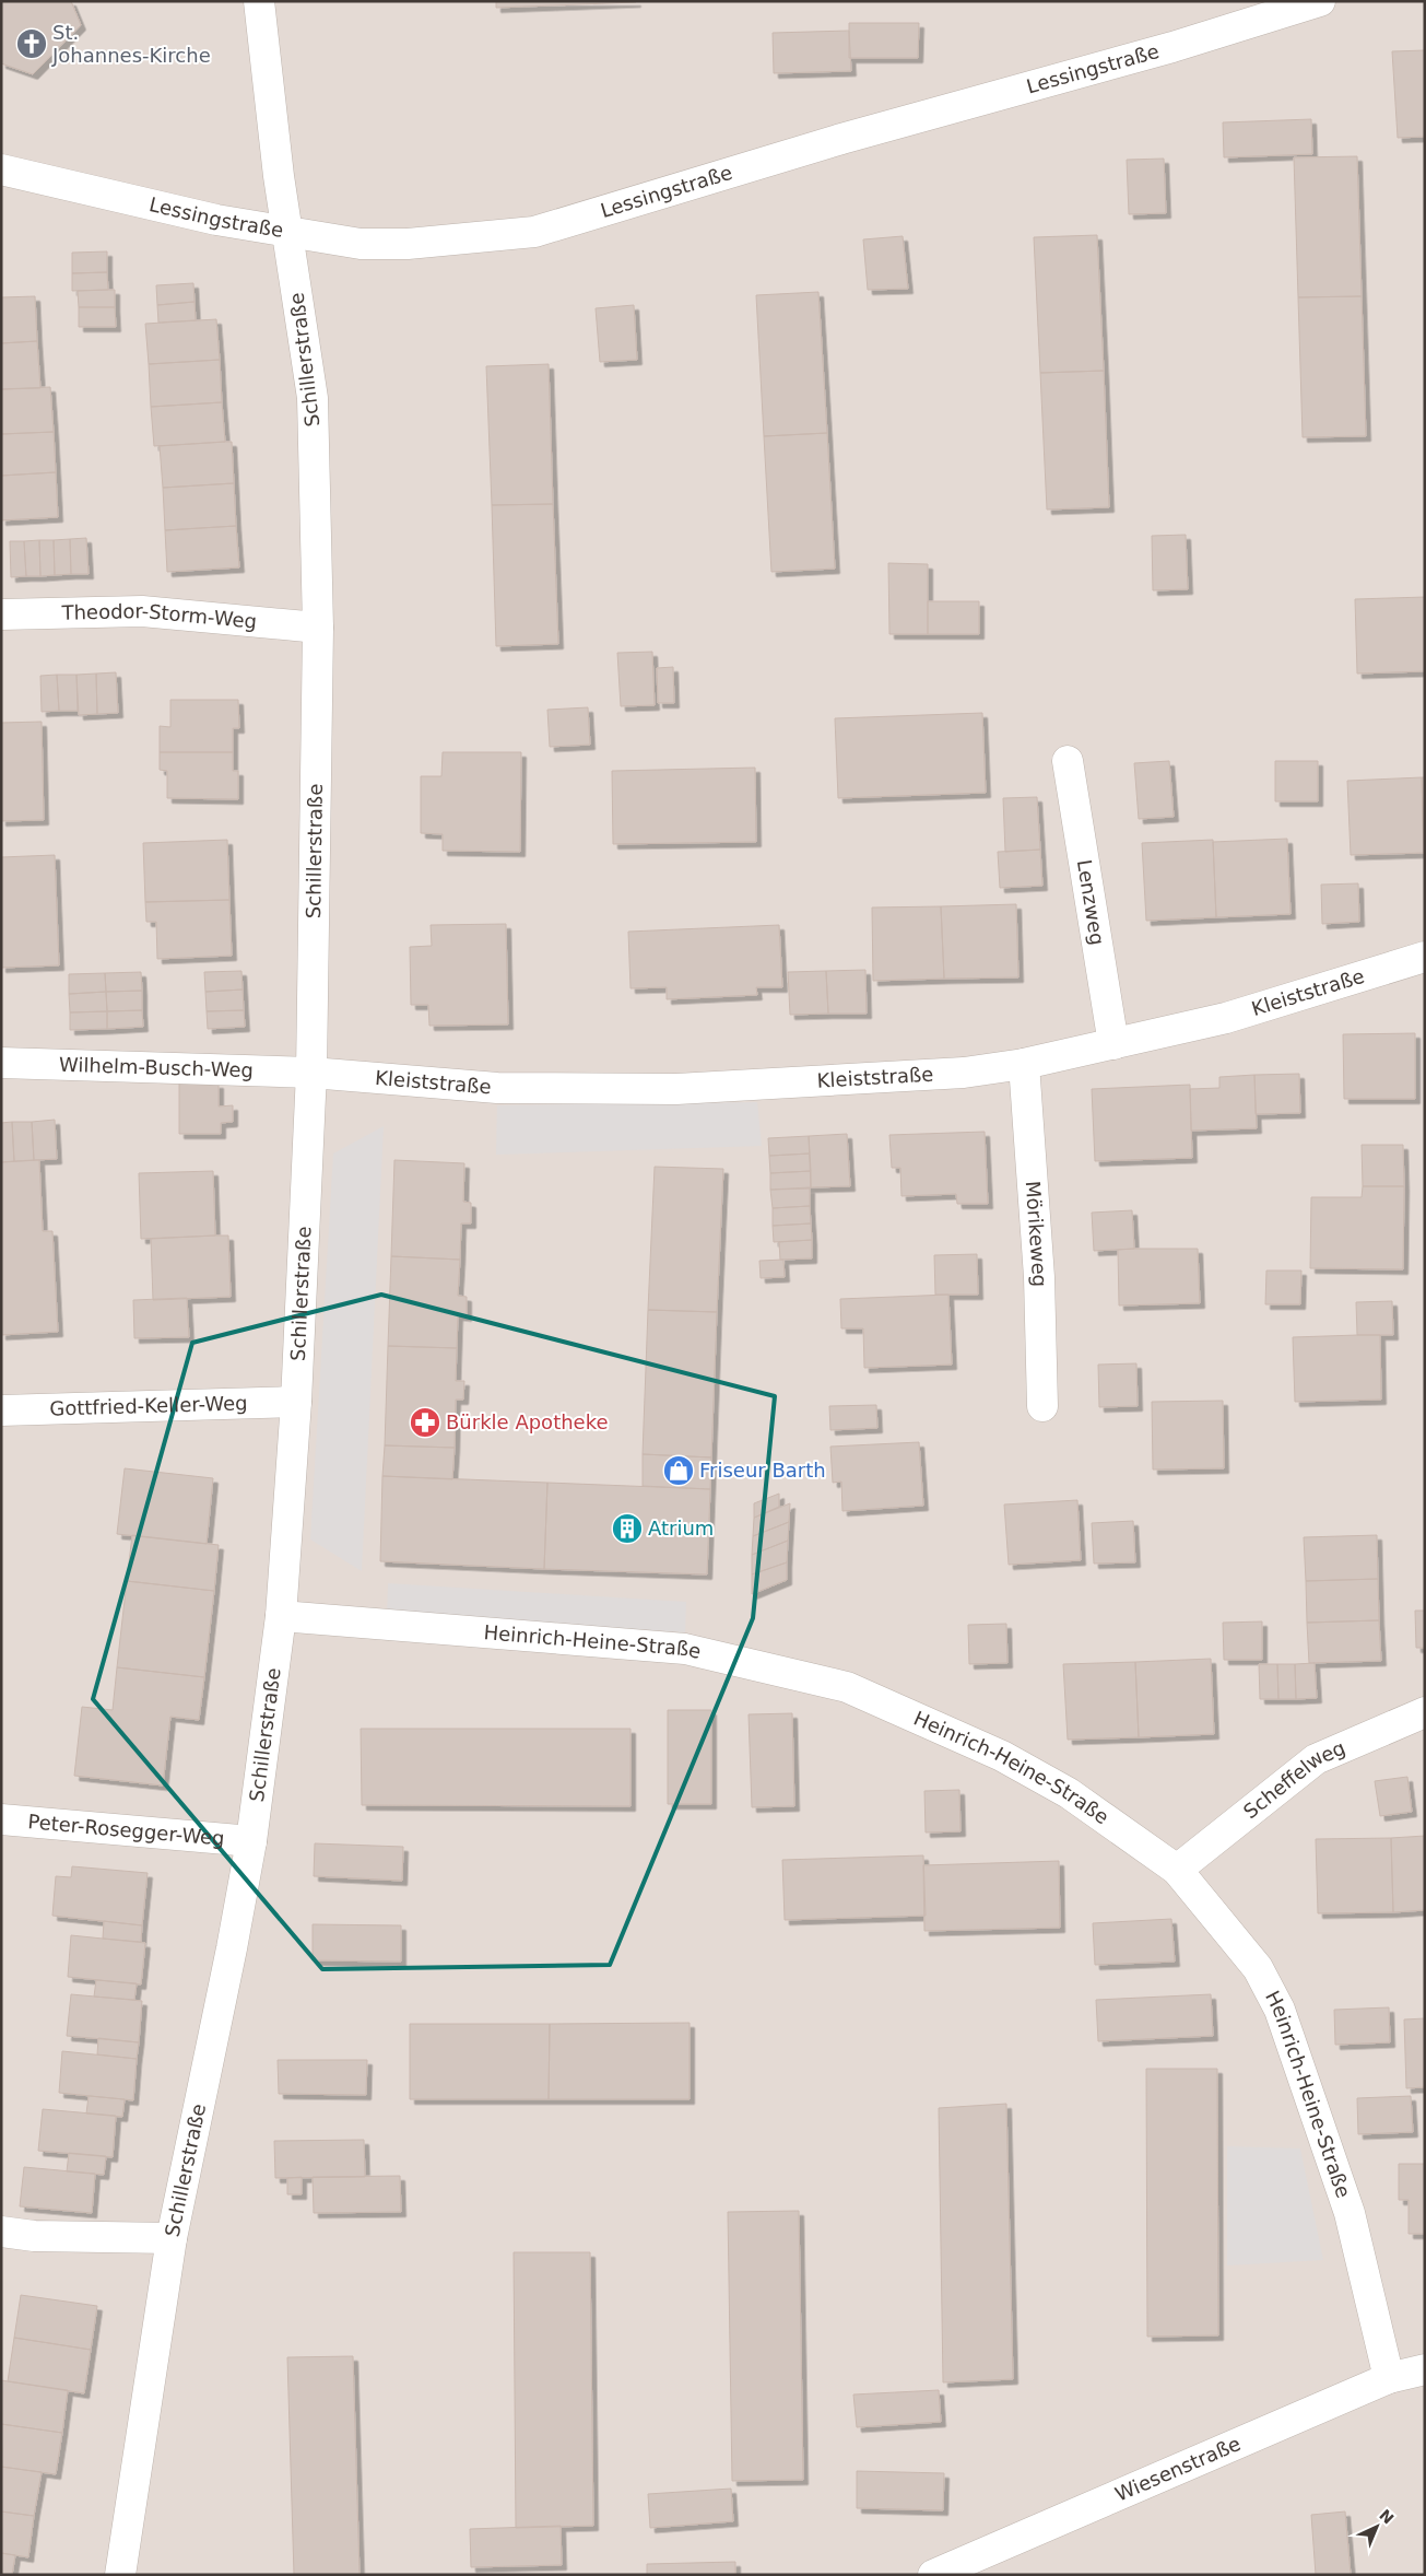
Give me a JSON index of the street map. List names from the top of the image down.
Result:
{
  "streets": {
    "street": [
      "Lessingstraße",
      "Schillerstraße",
      "Theodor-Storm-Weg",
      "Lenzweg",
      "Kleiststraße",
      "Wilhelm-Busch-Weg",
      "Mörikeweg",
      "Gottfried-Keller-Weg",
      "Heinrich-Heine-Straße",
      "Scheffelweg",
      "Peter-Rosegger-Weg",
      "Wiesenstraße"
    ]
  },
  "crossings": [
    ["Lessingstraße", "Schillerstraße"],
    ["Schillerstraße", "Theodor-Storm-Weg"],
    ["Schillerstraße", "Kleiststraße"],
    ["Schillerstraße", "Wilhelm-Busch-Weg"],
    ["Schillerstraße", "Gottfried-Keller-Weg"],
    ["Schillerstraße", "Heinrich-Heine-Straße"],
    ["Schillerstraße", "Peter-Rosegger-Weg"],
    ["Lenzweg", "Kleiststraße"],
    ["Kleiststraße", "Wilhelm-Busch-Weg"],
    ["Kleiststraße", "Mörikeweg"],
    ["Heinrich-Heine-Straße", "Scheffelweg"],
    ["Heinrich-Heine-Straße", "Wiesenstraße"]
  ],
  "places": {
    "church": ["St. Johannes-Kirche"],
    "pharmacy": ["Bürkle Apotheke"],
    "shop": ["Friseur Barth"],
    "building": ["Atrium"]
  },
  "north": "top right"
}
